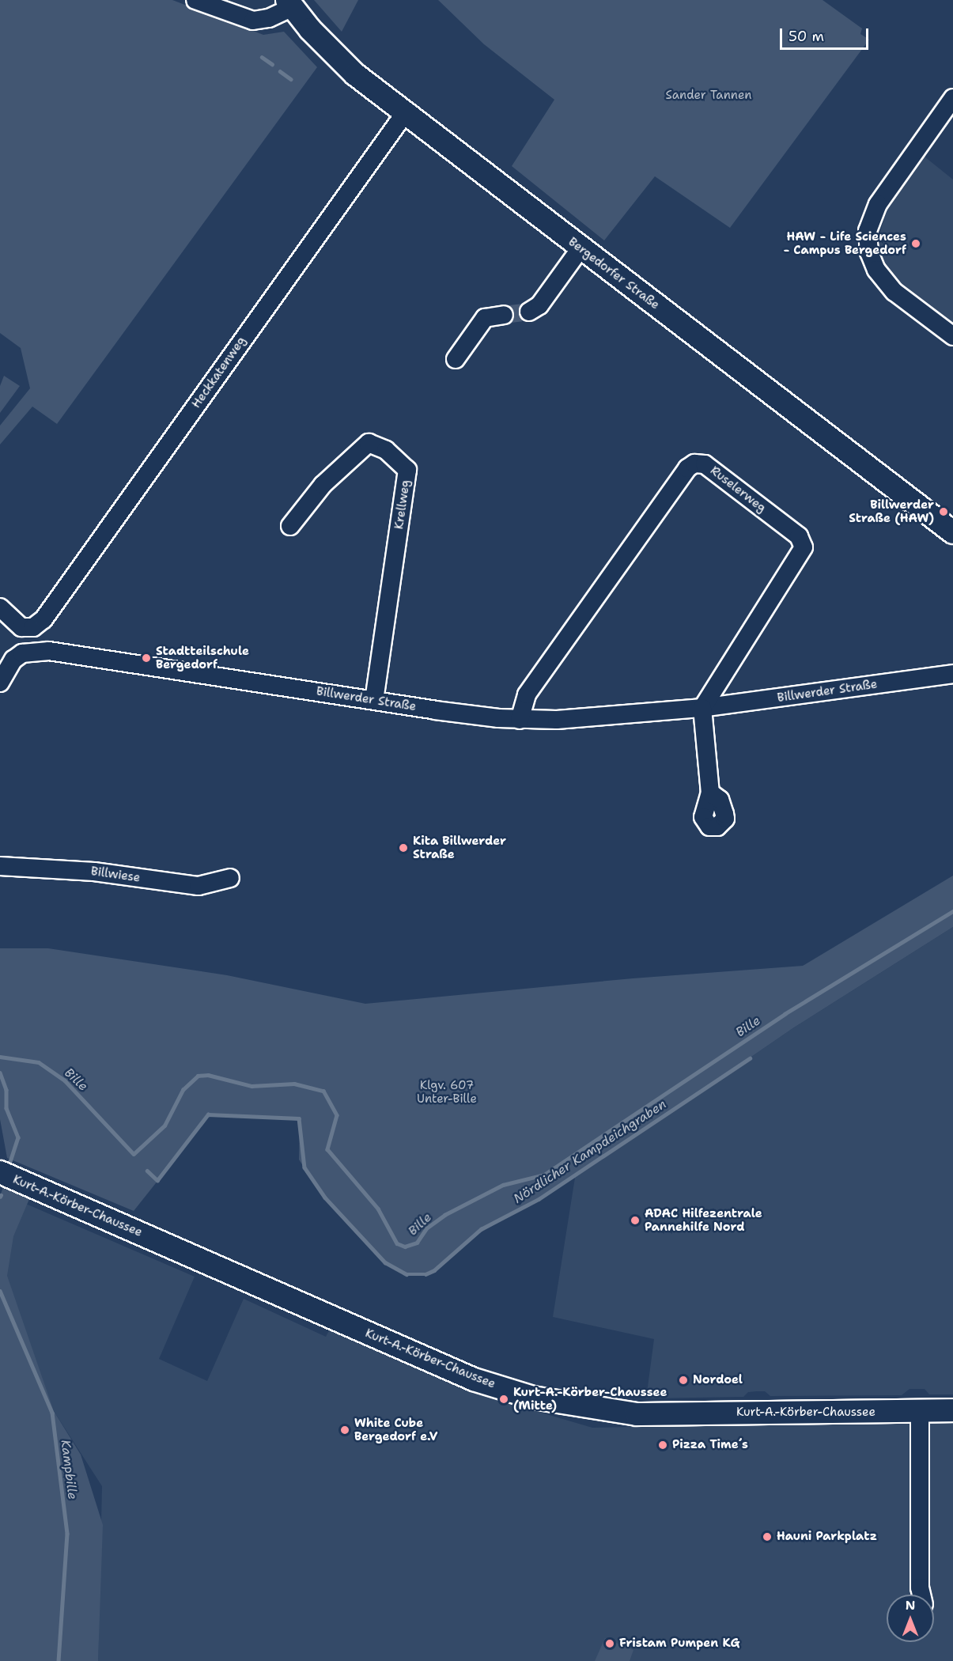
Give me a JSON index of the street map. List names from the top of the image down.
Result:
{
  "streets": {
    "main road": ["Bergedorfer Straße", "Kurt-A.-Körber-Chaussee"],
    "street": [
      "Heckkatenweg",
      "Ruselerweg",
      "Krellweg",
      "Billwerder Straße",
      "Billwiese"
    ]
  },
  "crossings": [
    ["Bergedorfer Straße", "Heckkatenweg"],
    ["Ruselerweg", "Billwerder Straße"],
    ["Krellweg", "Billwerder Straße"]
  ],
  "water": ["Bille", "Nördlicher Kampdeichgraben", "Kampbille"],
  "parks": ["Sander Tannen", "Klgv. 607 Unter-Bille"],
  "places": [
    "HAW - Life Sciences - Campus Bergedorf",
    "Billwerder Straße (HAW)",
    "Stadtteilschule Bergedorf",
    "Kita Billwerder Straße",
    "ADAC Hilfezentrale Pannehilfe Nord",
    "Nordoel",
    "Kurt-A.-Körber-Chaussee (Mitte)",
    "White Cube Bergedorf e.V",
    "Pizza Time´s",
    "Hauni Parkplatz",
    "Fristam Pumpen KG"
  ],
  "scale_bar": "50 m",
  "north": "top"
}
